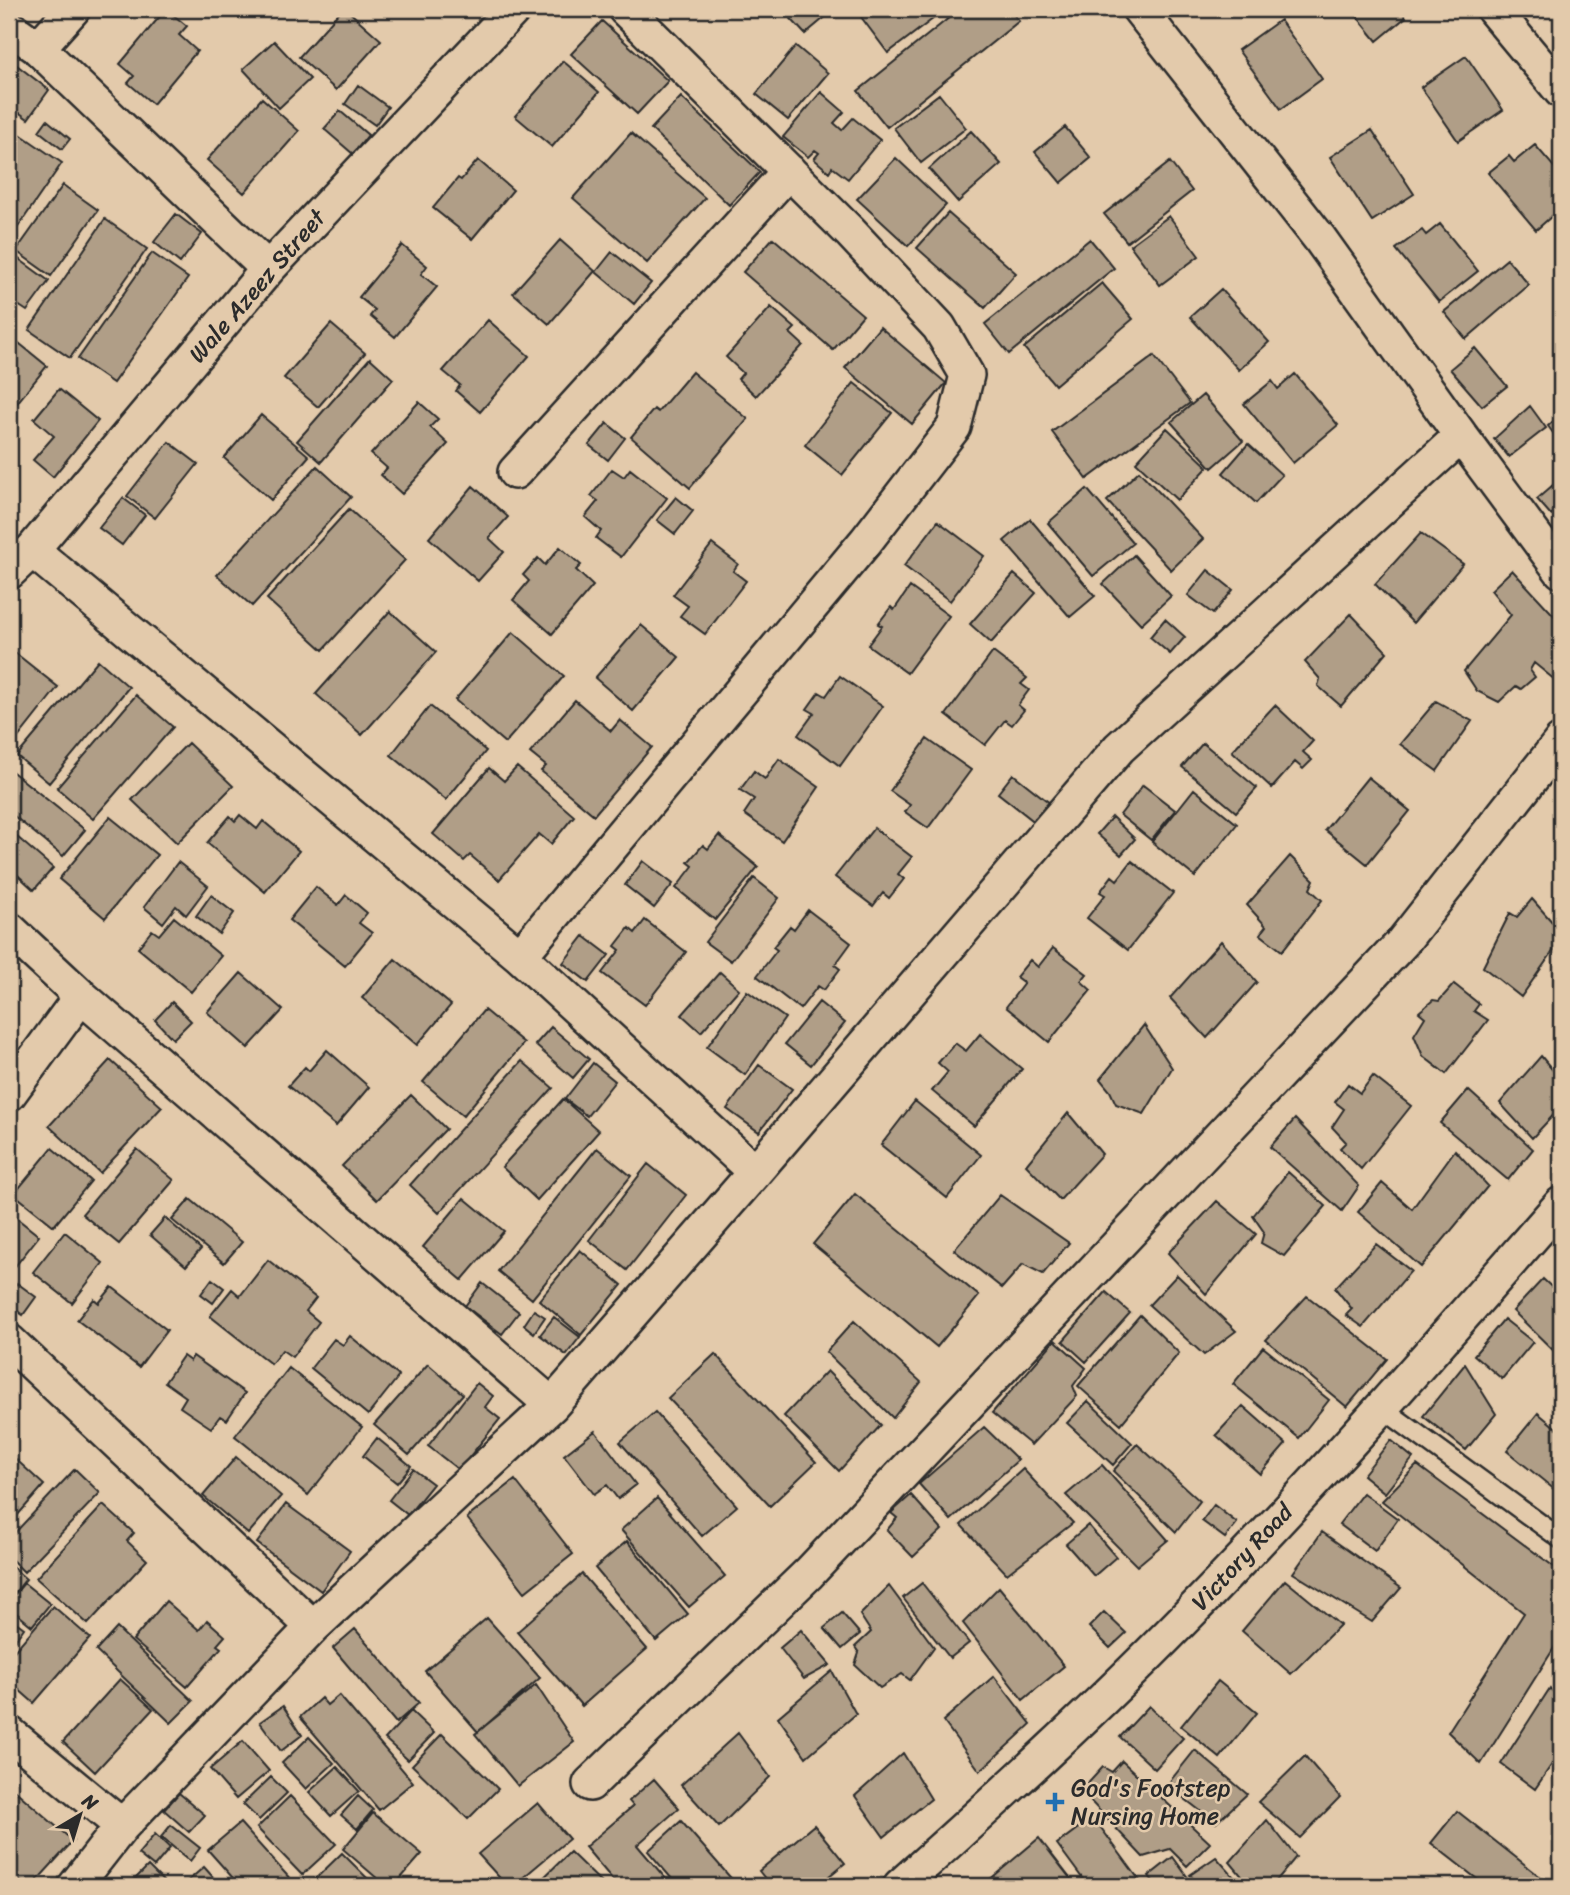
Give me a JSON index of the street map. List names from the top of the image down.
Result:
{
  "streets": {
    "street": ["Wale Azeez Street", "Victory Road"]
  },
  "places": {
    "health": ["God's Footstep Nursing Home"]
  },
  "north": "top right"
}
